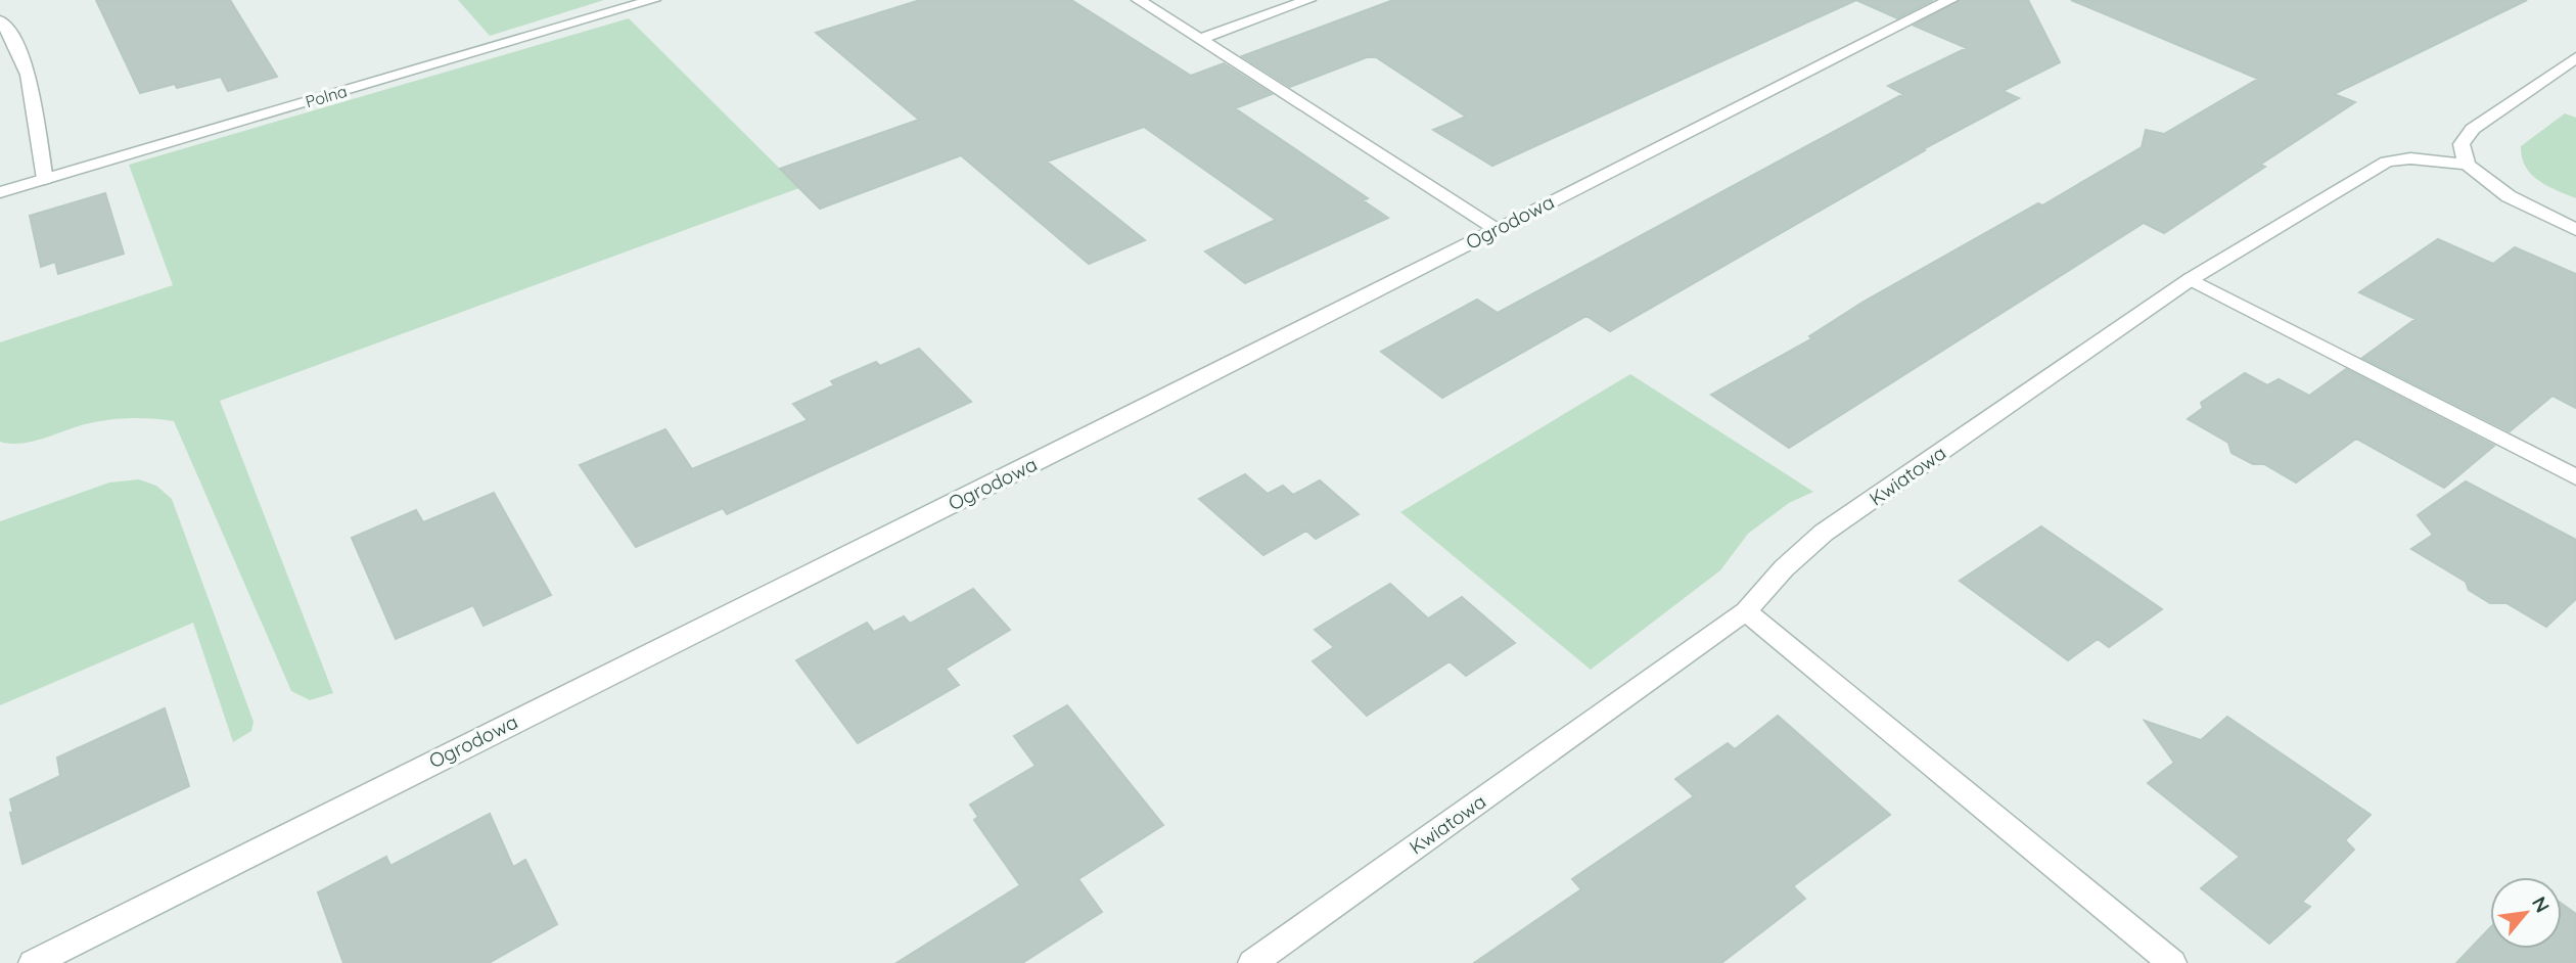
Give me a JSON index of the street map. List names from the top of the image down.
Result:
{
  "streets": {
    "street": ["Polna", "Ogrodowa", "Kwiatowa"]
  },
  "north": "top right"
}
